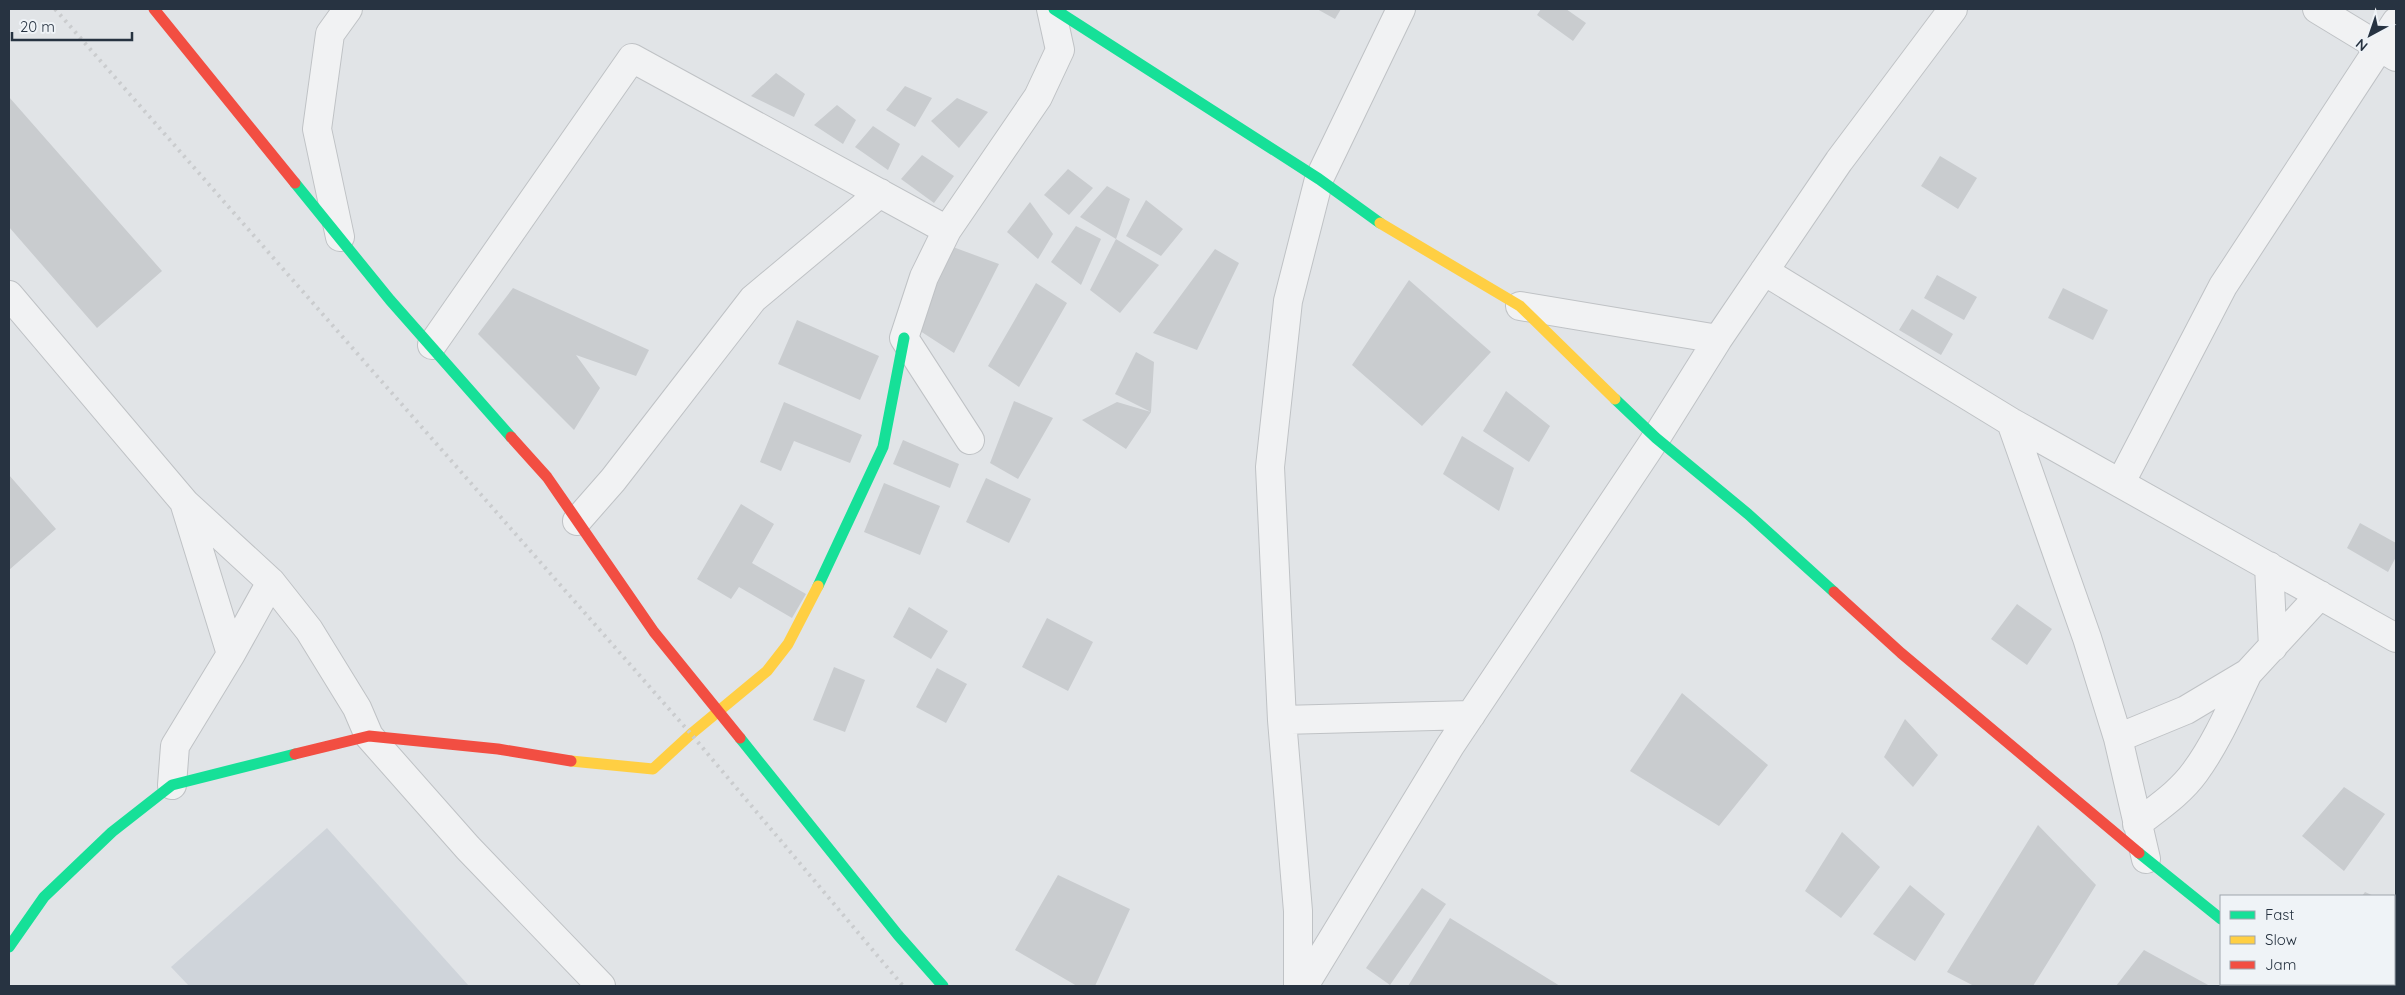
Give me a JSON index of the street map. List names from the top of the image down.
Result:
{
  "legend": ["Fast", "Slow", "Jam"],
  "scale_bar": "20 m",
  "north": "bottom left"
}
